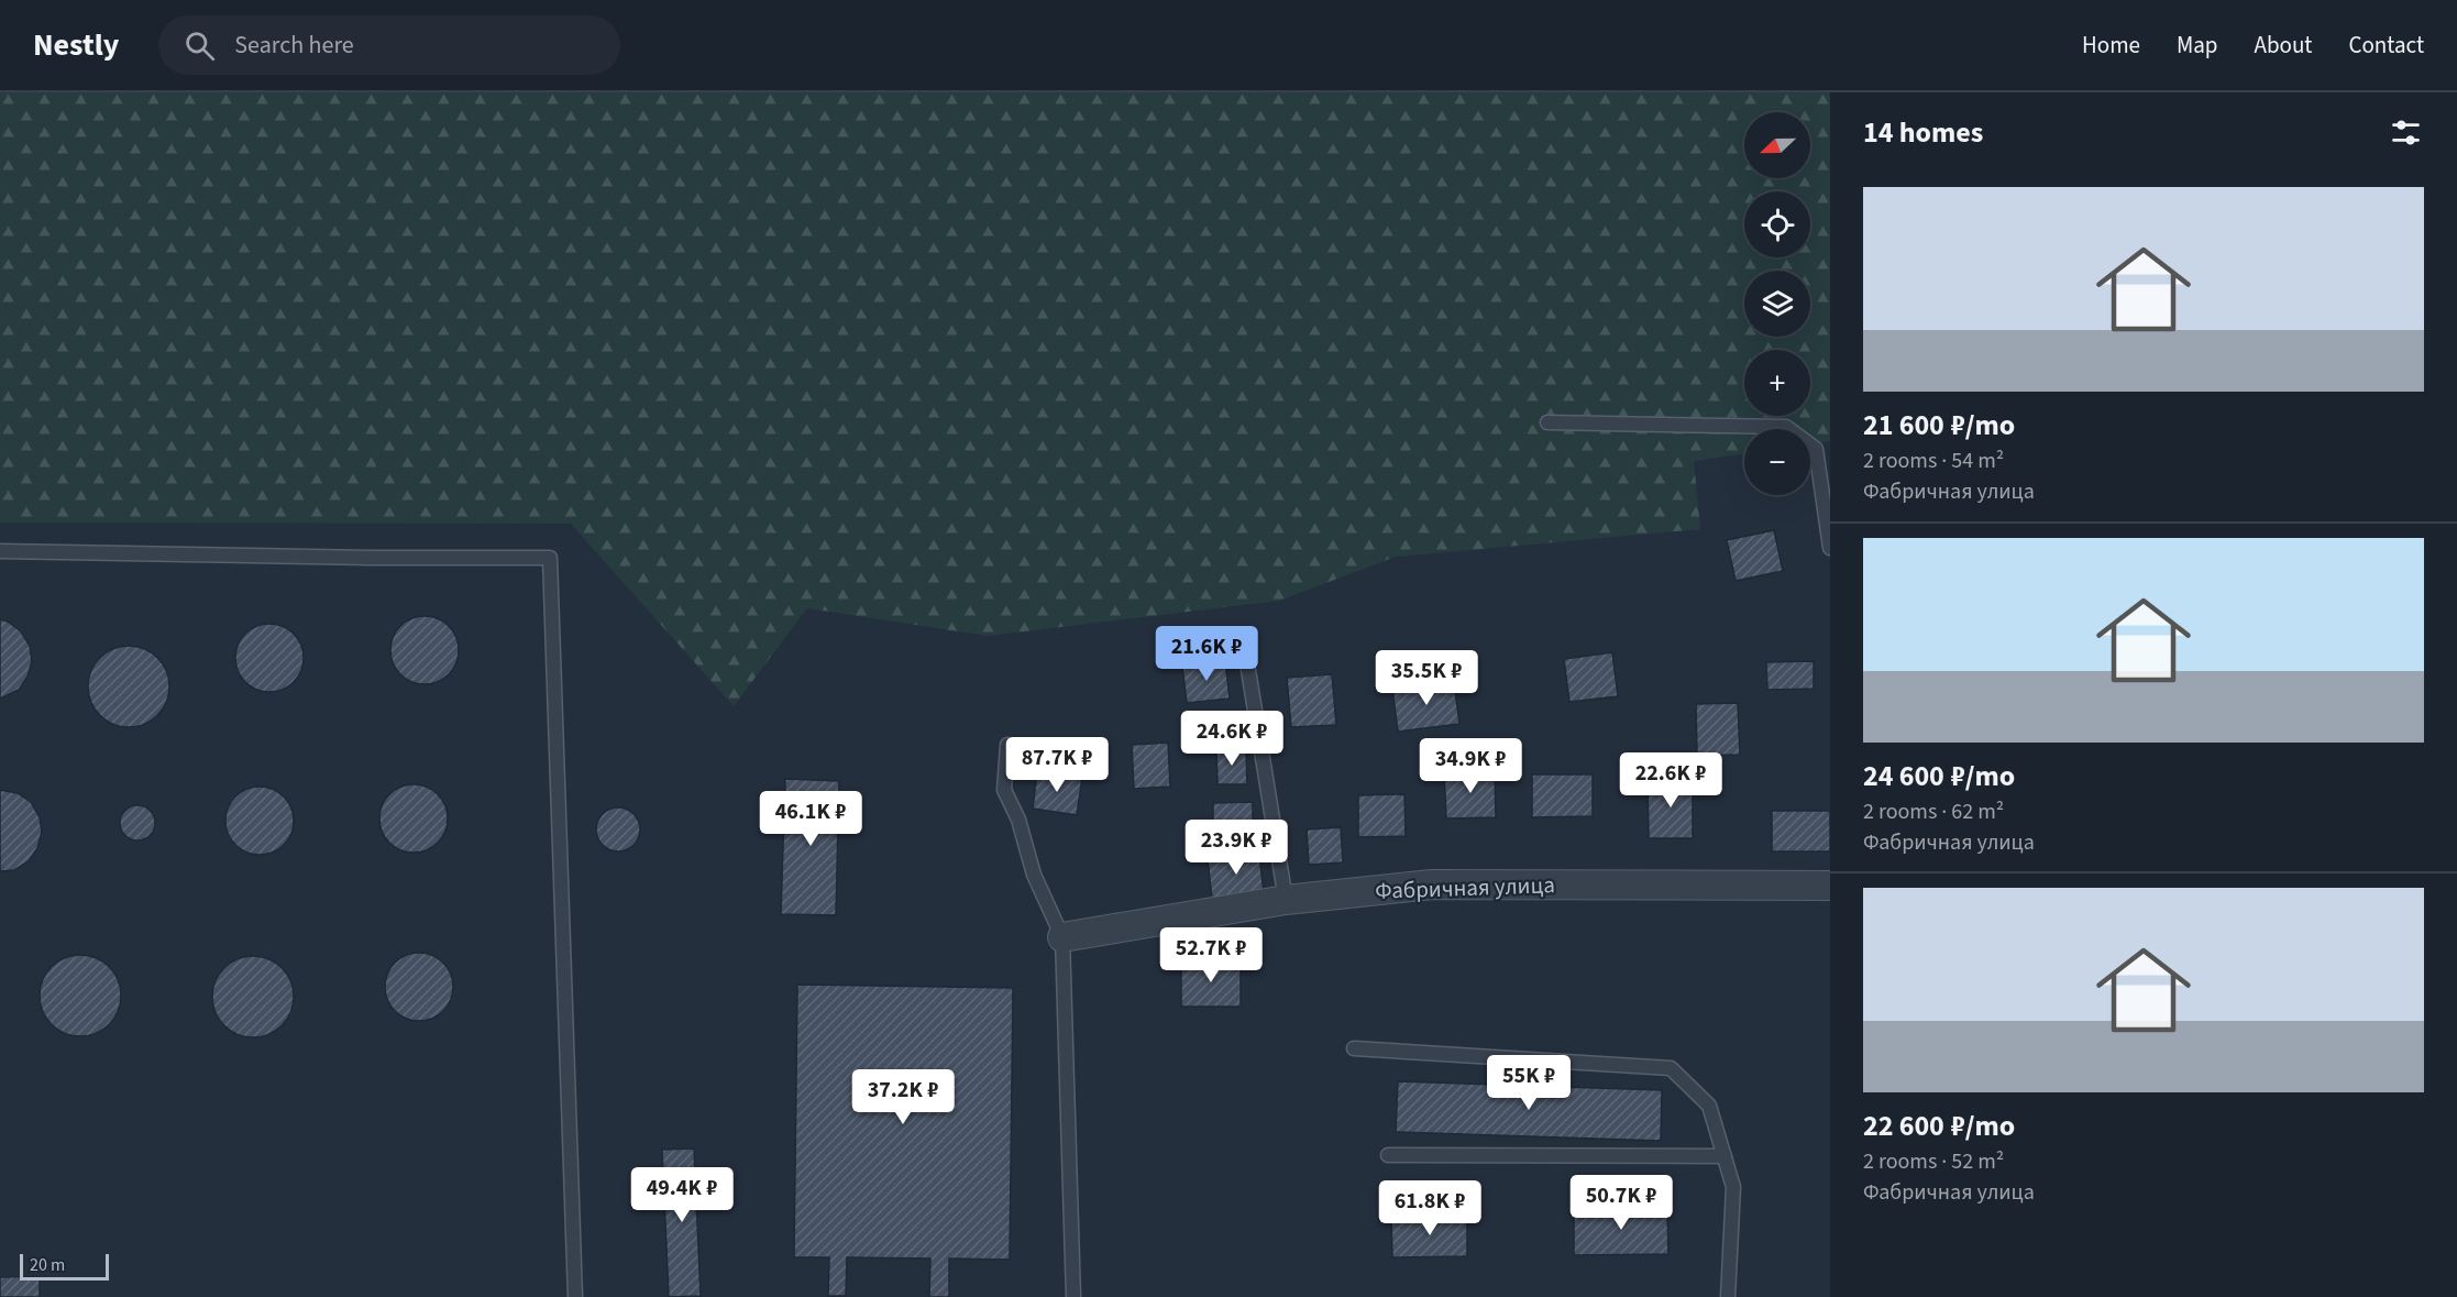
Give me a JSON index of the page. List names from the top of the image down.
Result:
{
  "streets": {
    "street": ["Фабричная улица"]
  },
  "scale_bar": "20 m",
  "north": "left",
  "page": {
    "header": "Nestly",
    "search": "Search here",
    "nav": [
      "Home",
      "Map",
      "About",
      "Contact"
    ],
    "heading": "14 homes",
    "map_buttons": ["+", "−"],
    "list": [
      {
        "name": "21 600 ₽/mo",
        "note": "2 rooms · 54 m² · Фабричная улица"
      },
      {
        "name": "24 600 ₽/mo",
        "note": "2 rooms · 62 m² · Фабричная улица"
      },
      {
        "name": "22 600 ₽/mo",
        "note": "2 rooms · 52 m² · Фабричная улица"
      }
    ],
    "price": [
      "21.6K ₽",
      "35.5K ₽",
      "24.6K ₽",
      "87.7K ₽",
      "34.9K ₽",
      "22.6K ₽",
      "46.1K ₽",
      "23.9K ₽",
      "52.7K ₽",
      "55K ₽",
      "37.2K ₽",
      "49.4K ₽",
      "50.7K ₽",
      "61.8K ₽"
    ],
    "scale": "20 m"
  }
}
